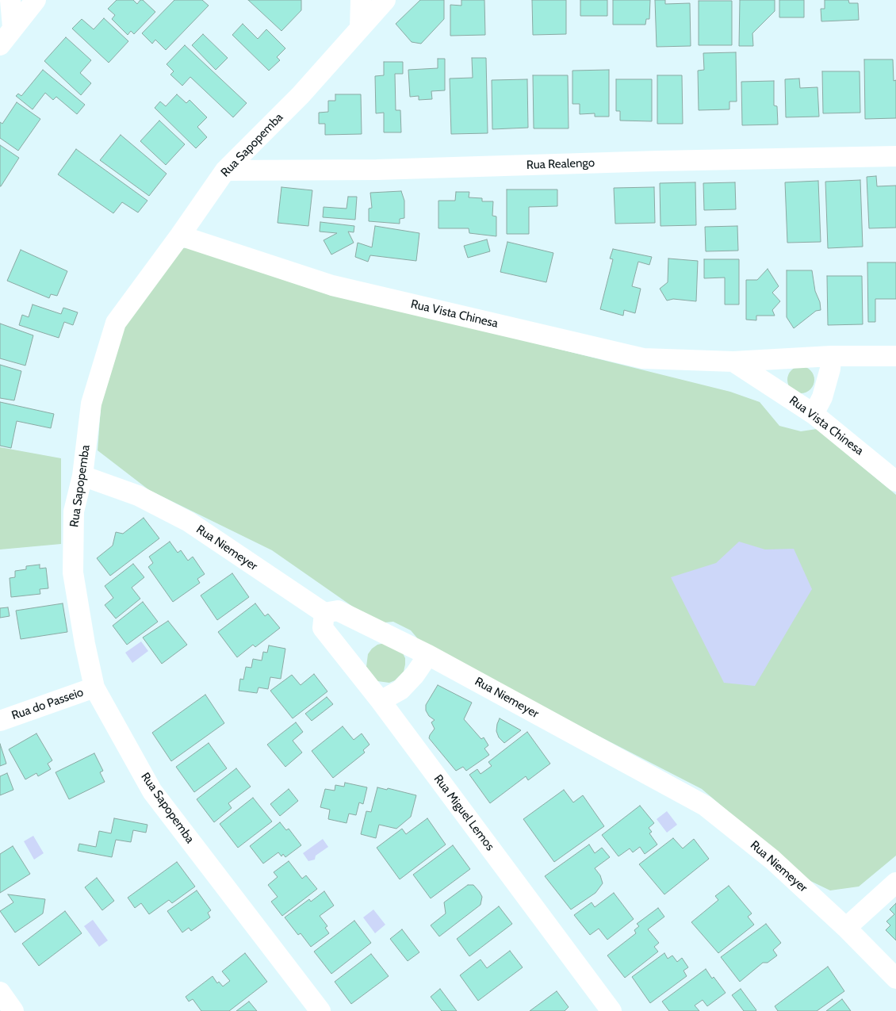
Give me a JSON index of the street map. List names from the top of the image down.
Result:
{
  "streets": {
    "street": [
      "Rua Sapopemba",
      "Rua Realengo",
      "Rua Vista Chinesa",
      "Rua Niemeyer",
      "Rua do Passeio",
      "Rua Miguel Lemos"
    ]
  },
  "crossings": [
    ["Rua Sapopemba", "Rua Realengo"],
    ["Rua Sapopemba", "Rua Vista Chinesa"],
    ["Rua Sapopemba", "Rua Niemeyer"],
    ["Rua Sapopemba", "Rua do Passeio"],
    ["Rua Niemeyer", "Rua Miguel Lemos"]
  ]
}
